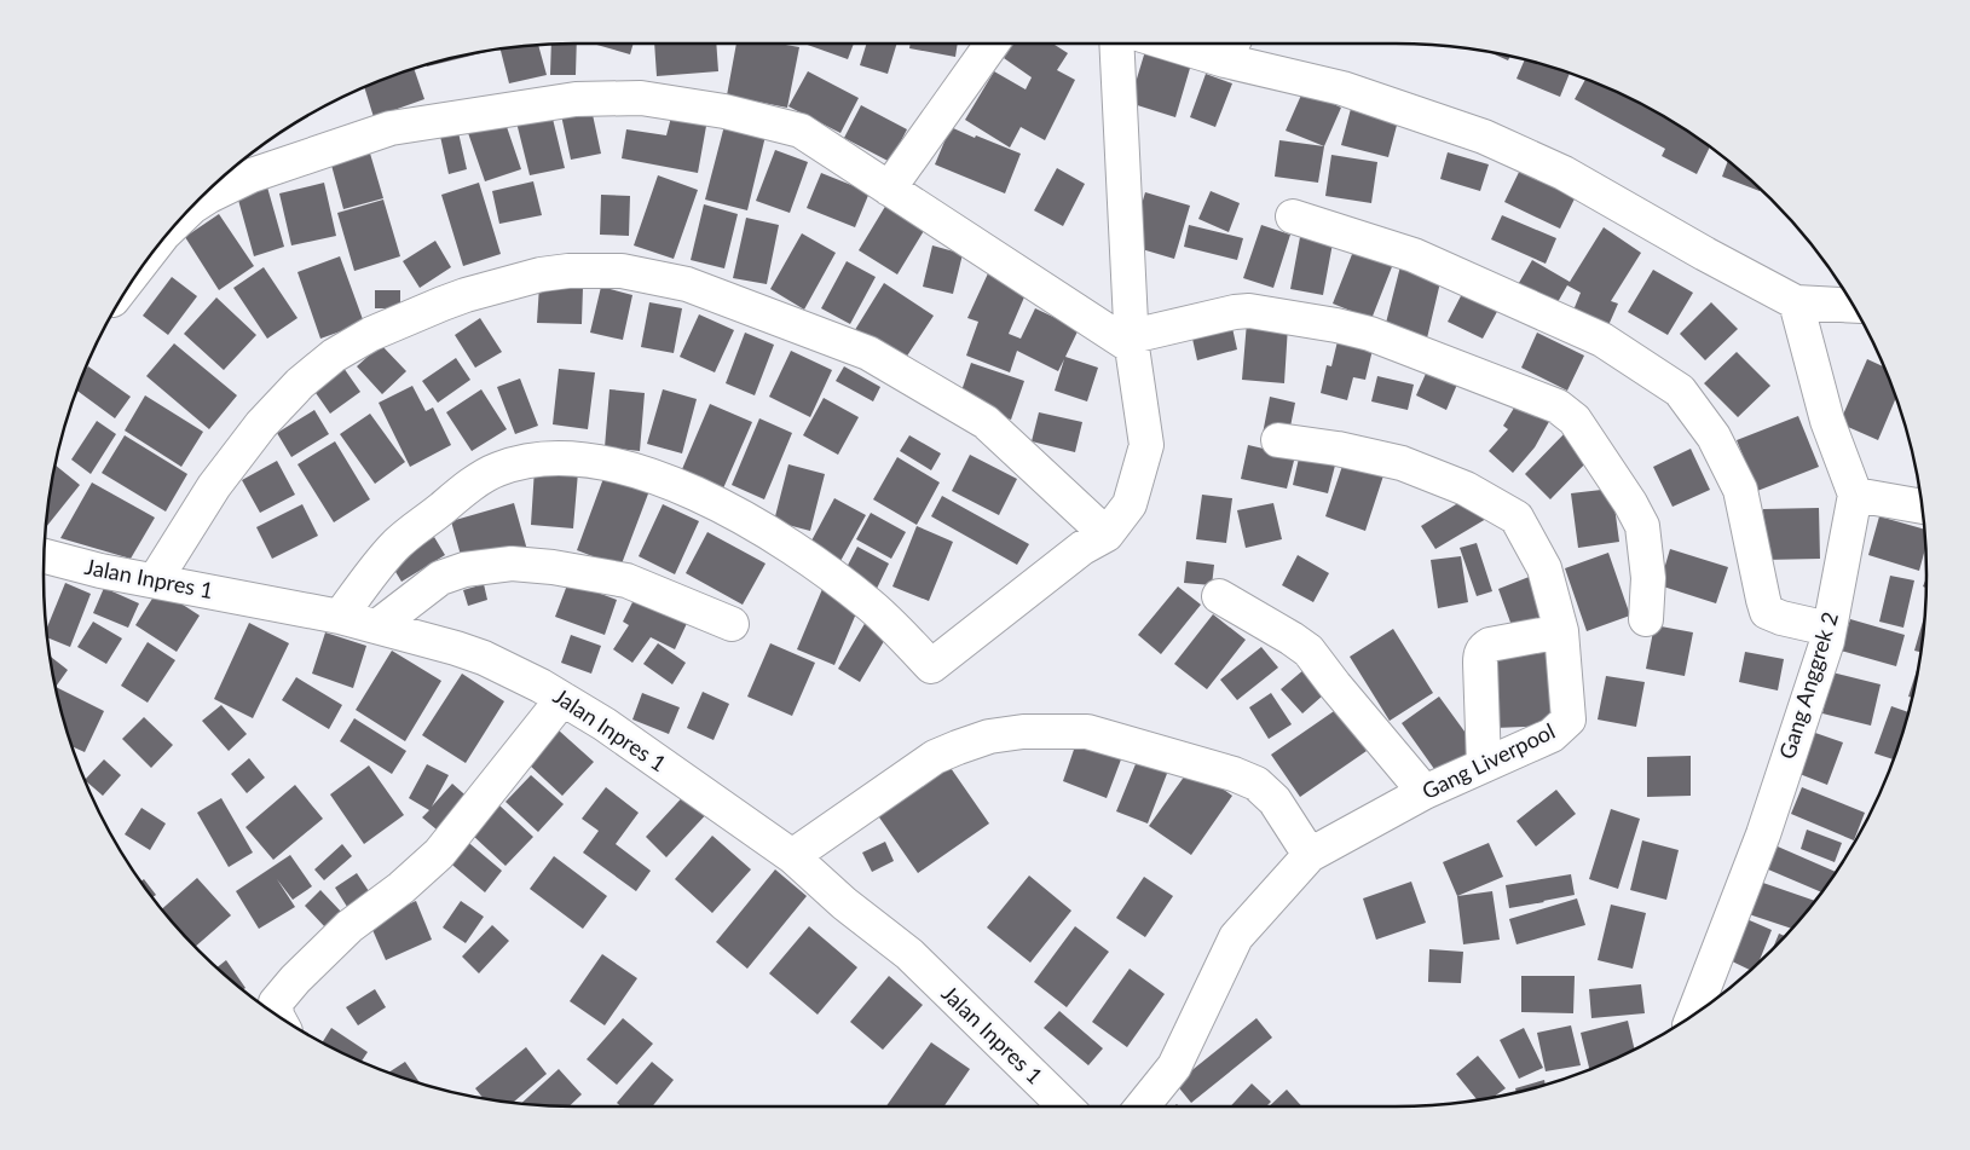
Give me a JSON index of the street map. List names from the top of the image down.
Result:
{
  "streets": {
    "street": ["Jalan Inpres 1", "Gang Anggrek 2", "Gang Liverpool"]
  }
}
